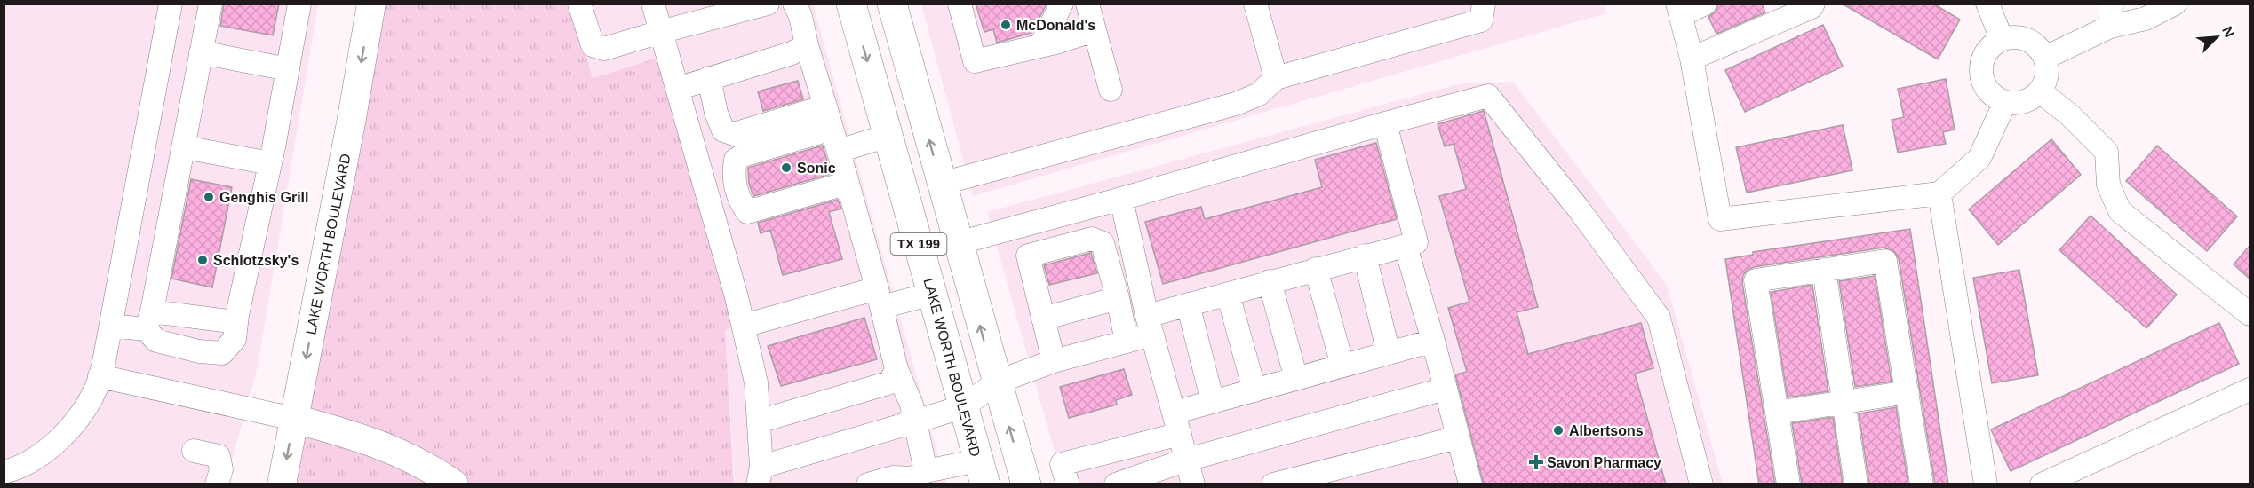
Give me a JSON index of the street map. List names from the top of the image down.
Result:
{
  "streets": {
    "highway": ["LAKE WORTH BOULEVARD", "TX 199"]
  },
  "one_way": ["LAKE WORTH BOULEVARD"],
  "places": {
    "other": [
      "McDonald's",
      "Sonic",
      "Genghis Grill",
      "Schlotzsky's",
      "Albertsons"
    ],
    "health": ["Savon Pharmacy"]
  },
  "north": "top right"
}
